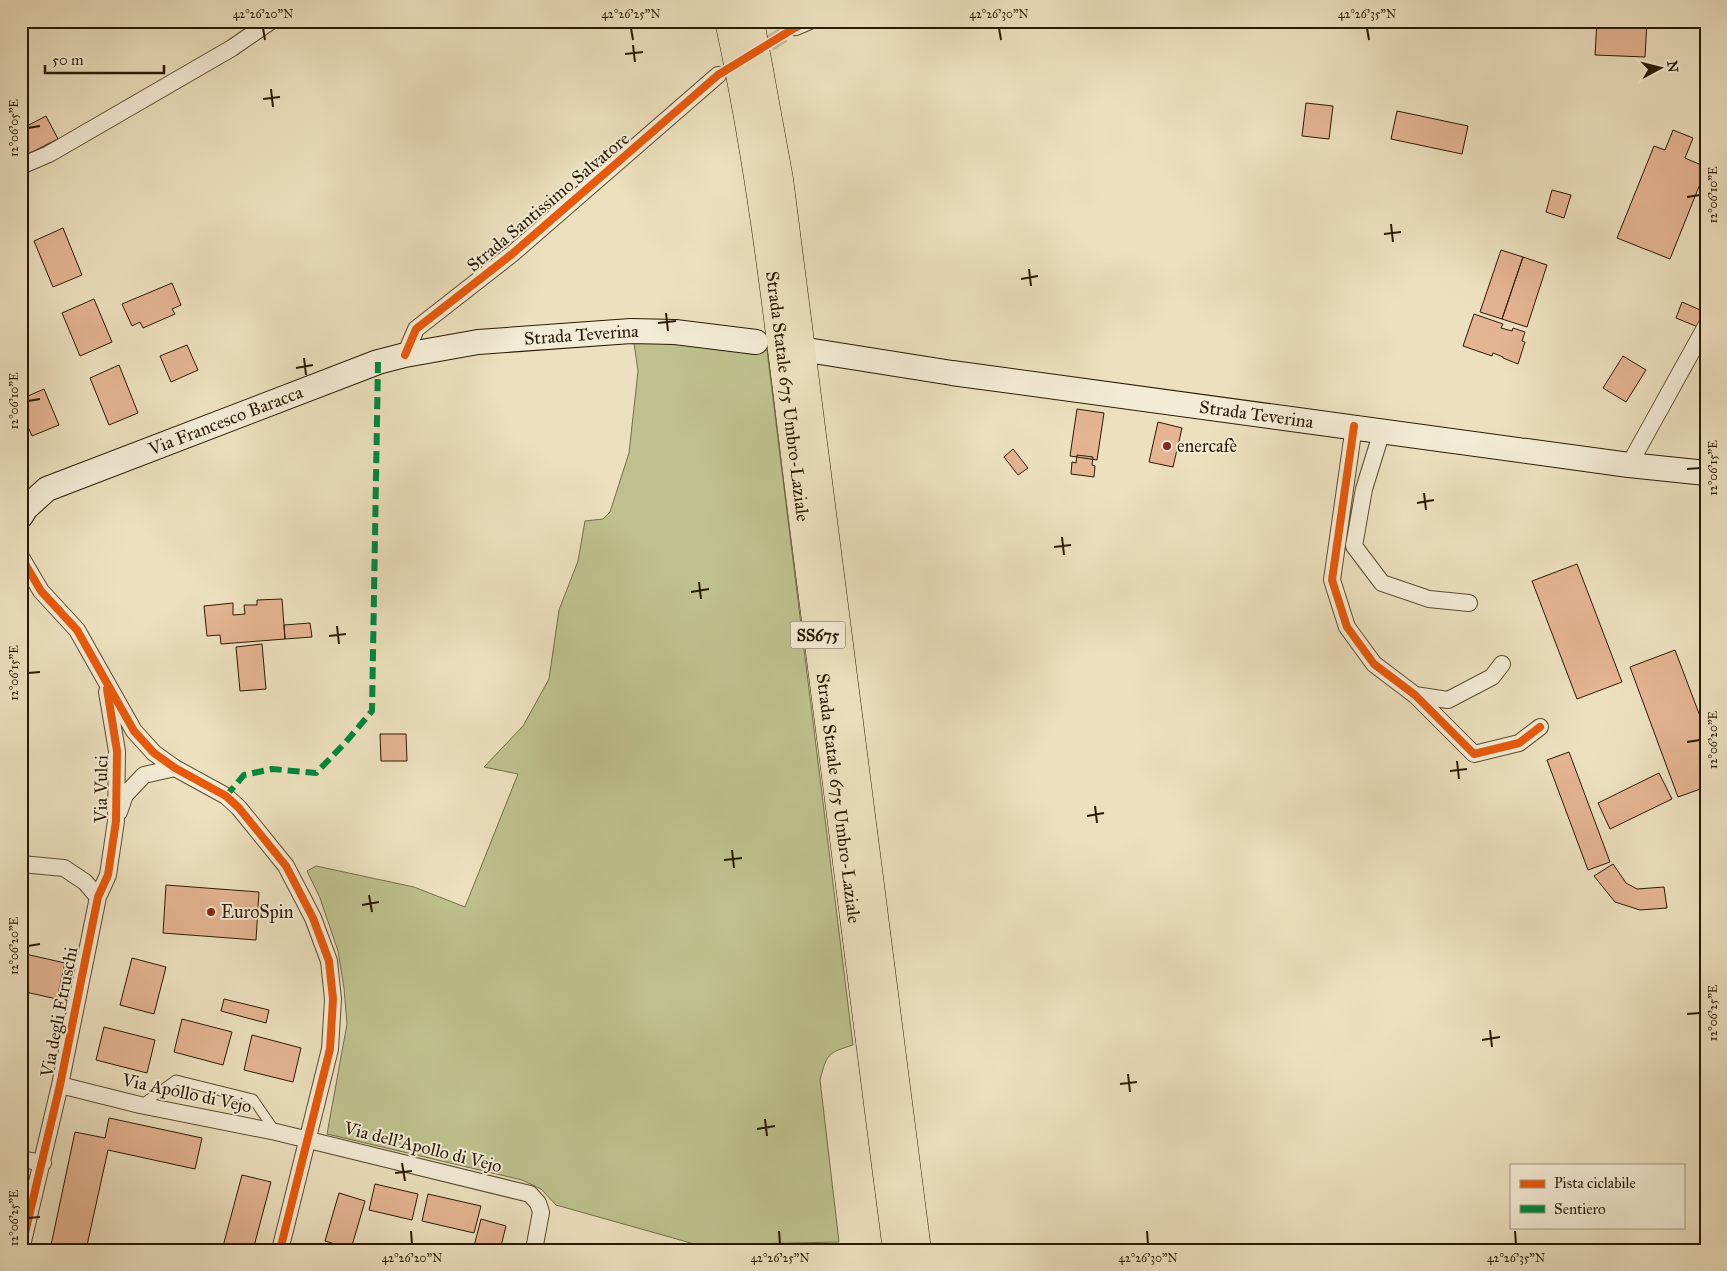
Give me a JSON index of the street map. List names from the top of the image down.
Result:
{
  "streets": {
    "highway": ["Strada Statale 675 Umbro-Laziale", "SS675"],
    "main road": ["Strada Teverina", "Via Francesco Baracca"],
    "street": [
      "Strada Santissimo Salvatore",
      "Via Vulci",
      "Via degli Etruschi",
      "Via Apollo di Vejo",
      "Via dell'Apollo di Vejo"
    ]
  },
  "crossings": [
    ["Strada Santissimo Salvatore", "Strada Teverina"],
    ["Strada Santissimo Salvatore", "Via Francesco Baracca"],
    ["Strada Teverina", "Via Francesco Baracca"],
    ["Via Vulci", "Via degli Etruschi"],
    ["Via degli Etruschi", "Via Apollo di Vejo"],
    ["Via Apollo di Vejo", "Via dell'Apollo di Vejo"]
  ],
  "places": ["enercafè", "EuroSpin"],
  "legend": ["Pista ciclabile", "Sentiero"],
  "scale_bar": "50 m",
  "north": "right",
  "coordinates": [
    "42°26'20\"N",
    "42°26'25\"N",
    "42°26'30\"N",
    "42°26'35\"N",
    "12°06'05\"E",
    "12°06'10\"E",
    "12°06'15\"E",
    "12°06'20\"E",
    "12°06'25\"E"
  ]
}
